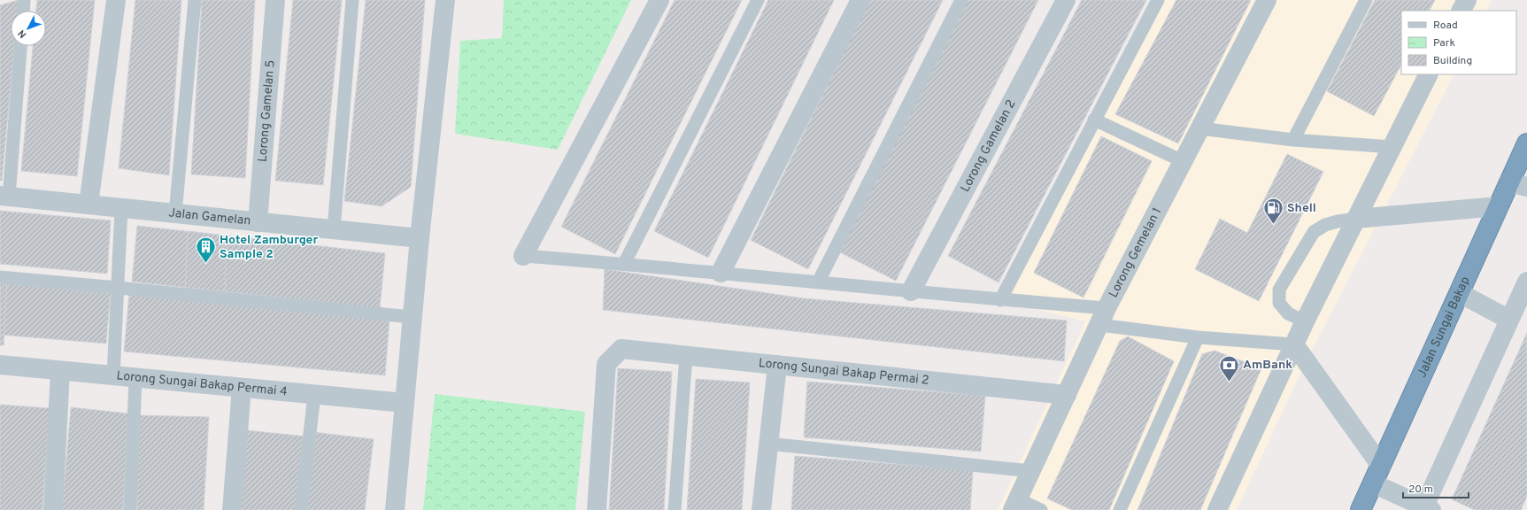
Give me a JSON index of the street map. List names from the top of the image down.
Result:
{
  "streets": {
    "highway": ["Jalan Sungai Bakap"],
    "street": [
      "Lorong Gamelan 5",
      "Lorong Gamelan 2",
      "Jalan Gamelan",
      "Lorong Gemelan 1",
      "Lorong Sungai Bakap Permai 2",
      "Lorong Sungai Bakap Permai 4"
    ]
  },
  "crossings": [
    ["Lorong Gamelan 5", "Jalan Gamelan"],
    ["Lorong Gemelan 1", "Lorong Sungai Bakap Permai 2"]
  ],
  "places": {
    "fuel station": ["Shell"],
    "building": ["Hotel Zamburger Sample 2"],
    "bank": ["AmBank"]
  },
  "legend": ["Road", "Park", "Building"],
  "scale_bar": "20 m",
  "north": "bottom left"
}
